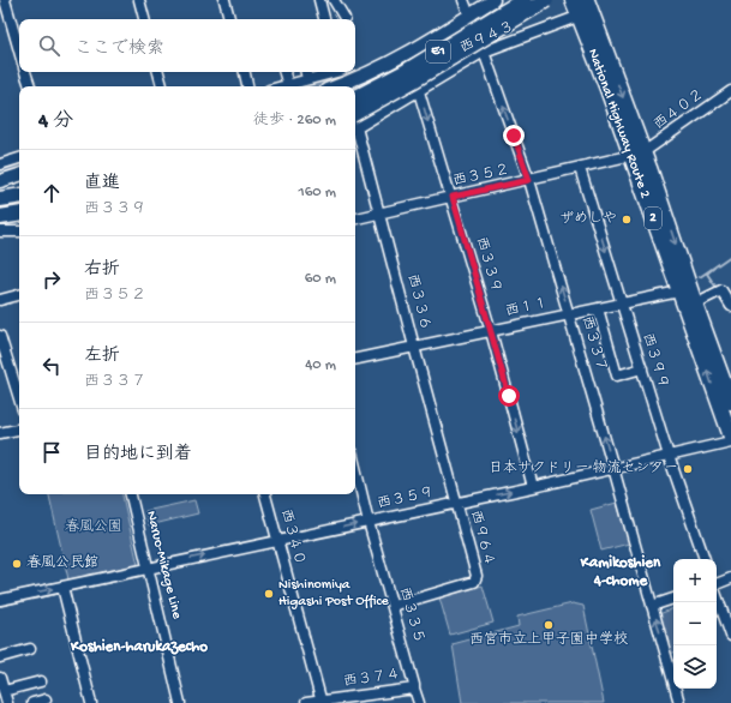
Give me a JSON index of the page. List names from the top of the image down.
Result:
{
  "streets": {
    "highway": ["E1", "National Highway Route 2", "2"],
    "street": [
      "西９４３",
      "西４０２",
      "西３５２",
      "西３３９",
      "西３３６",
      "西１１",
      "西３３７",
      "西３９９",
      "西３５９",
      "西３４０",
      "西９６４",
      "Naruo-Mikage Line",
      "西３３５",
      "西３７４"
    ]
  },
  "crossings": [
    ["西９４３", "National Highway Route 2"],
    ["西９４３", "西３３９"],
    ["西９４３", "西３３７"],
    ["西４０２", "National Highway Route 2"],
    ["西４０２", "西３５２"],
    ["National Highway Route 2", "西３５２"],
    ["National Highway Route 2", "西１１"],
    ["西３５２", "西３３９"],
    ["西３５２", "西３３６"],
    ["西３５２", "西３３７"],
    ["西３５２", "西３９９"],
    ["西３３９", "西１１"],
    ["西３３９", "西３５９"],
    ["西３３６", "西１１"],
    ["西３３６", "西３５９"],
    ["西３３６", "西９６４"],
    ["西１１", "西３３７"],
    ["西１１", "西３９９"],
    ["西３３７", "西３５９"],
    ["西３９９", "西３５９"],
    ["西３５９", "西３４０"],
    ["西３５９", "西９６４"],
    ["西３５９", "Naruo-Mikage Line"],
    ["西３５９", "西３３５"],
    ["西３４０", "西３７４"],
    ["西９６４", "西３３５"],
    ["西３３５", "西３７４"]
  ],
  "one_way": ["西３３９", "西３３７", "西３５９"],
  "districts": ["Kamikoshien 4-chome", "Koshien-harukazecho"],
  "parks": ["春風公園"],
  "places": [
    "ザめしや",
    "日本サクドリー 物流センター",
    "春風公民館",
    "Nishinomiya Higashi Post Office",
    "西宮市立上甲子園中学校"
  ],
  "page": {
    "search": "ここで検索",
    "heading": ["4 分", "徒歩 · 260 m"],
    "list": [
      ["直進", "西３３９", "160 m"],
      ["右折", "西３５２", "60 m"],
      ["左折", "西３３７", "40 m"],
      "目的地に到着"
    ],
    "map_buttons": ["+", "−"]
  }
}
